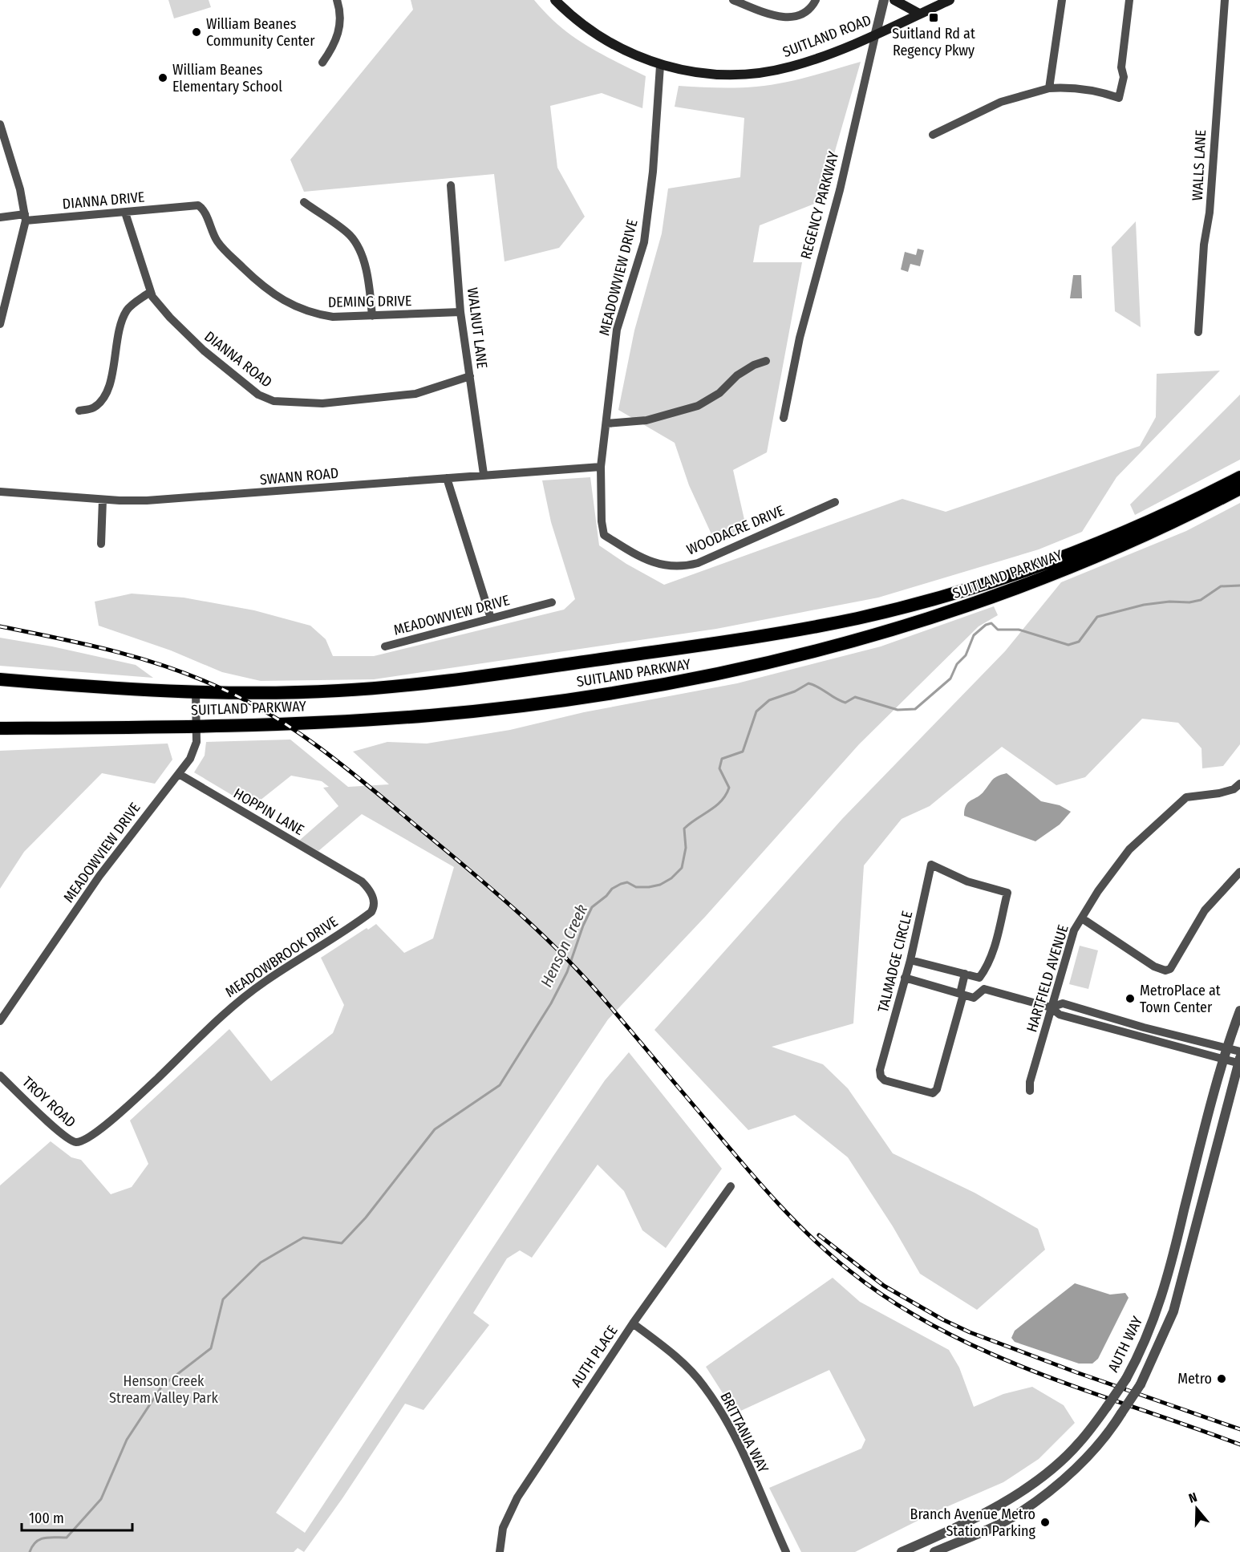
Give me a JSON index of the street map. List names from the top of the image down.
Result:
{
  "streets": {
    "highway": ["SUITLAND PARKWAY"],
    "main road": ["SUITLAND ROAD"],
    "street": [
      "WALLS LANE",
      "DIANNA DRIVE",
      "REGENCY PARKWAY",
      "MEADOWVIEW DRIVE",
      "DEMING DRIVE",
      "WALNUT LANE",
      "DIANNA ROAD",
      "SWANN ROAD",
      "WOODACRE DRIVE",
      "HOPPIN LANE",
      "MEADOWBROOK DRIVE",
      "TALMADGE CIRCLE",
      "HARTFIELD AVENUE",
      "TROY ROAD",
      "AUTH WAY",
      "AUTH PLACE",
      "BRITTANIA WAY"
    ]
  },
  "crossings": [
    ["SUITLAND ROAD", "REGENCY PARKWAY"],
    ["SUITLAND ROAD", "MEADOWVIEW DRIVE"],
    ["DIANNA DRIVE", "DEMING DRIVE"],
    ["DIANNA DRIVE", "DIANNA ROAD"],
    ["MEADOWVIEW DRIVE", "SWANN ROAD"],
    ["MEADOWVIEW DRIVE", "WOODACRE DRIVE"],
    ["MEADOWVIEW DRIVE", "SUITLAND PARKWAY"],
    ["MEADOWVIEW DRIVE", "HOPPIN LANE"],
    ["DEMING DRIVE", "WALNUT LANE"],
    ["WALNUT LANE", "DIANNA ROAD"],
    ["WALNUT LANE", "SWANN ROAD"],
    ["SWANN ROAD", "WOODACRE DRIVE"],
    ["HOPPIN LANE", "MEADOWBROOK DRIVE"],
    ["MEADOWBROOK DRIVE", "TROY ROAD"],
    ["AUTH PLACE", "BRITTANIA WAY"]
  ],
  "water": ["Henson Creek"],
  "parks": ["Henson Creek Stream Valley Park"],
  "places": {
    "transit": ["Suitland Rd at Regency Pkwy"],
    "other": [
      "William Beanes Community Center",
      "William Beanes Elementary School",
      "MetroPlace at Town Center",
      "Metro",
      "Branch Avenue Metro Station Parking"
    ]
  },
  "scale_bar": "100 m",
  "north": "top"
}
